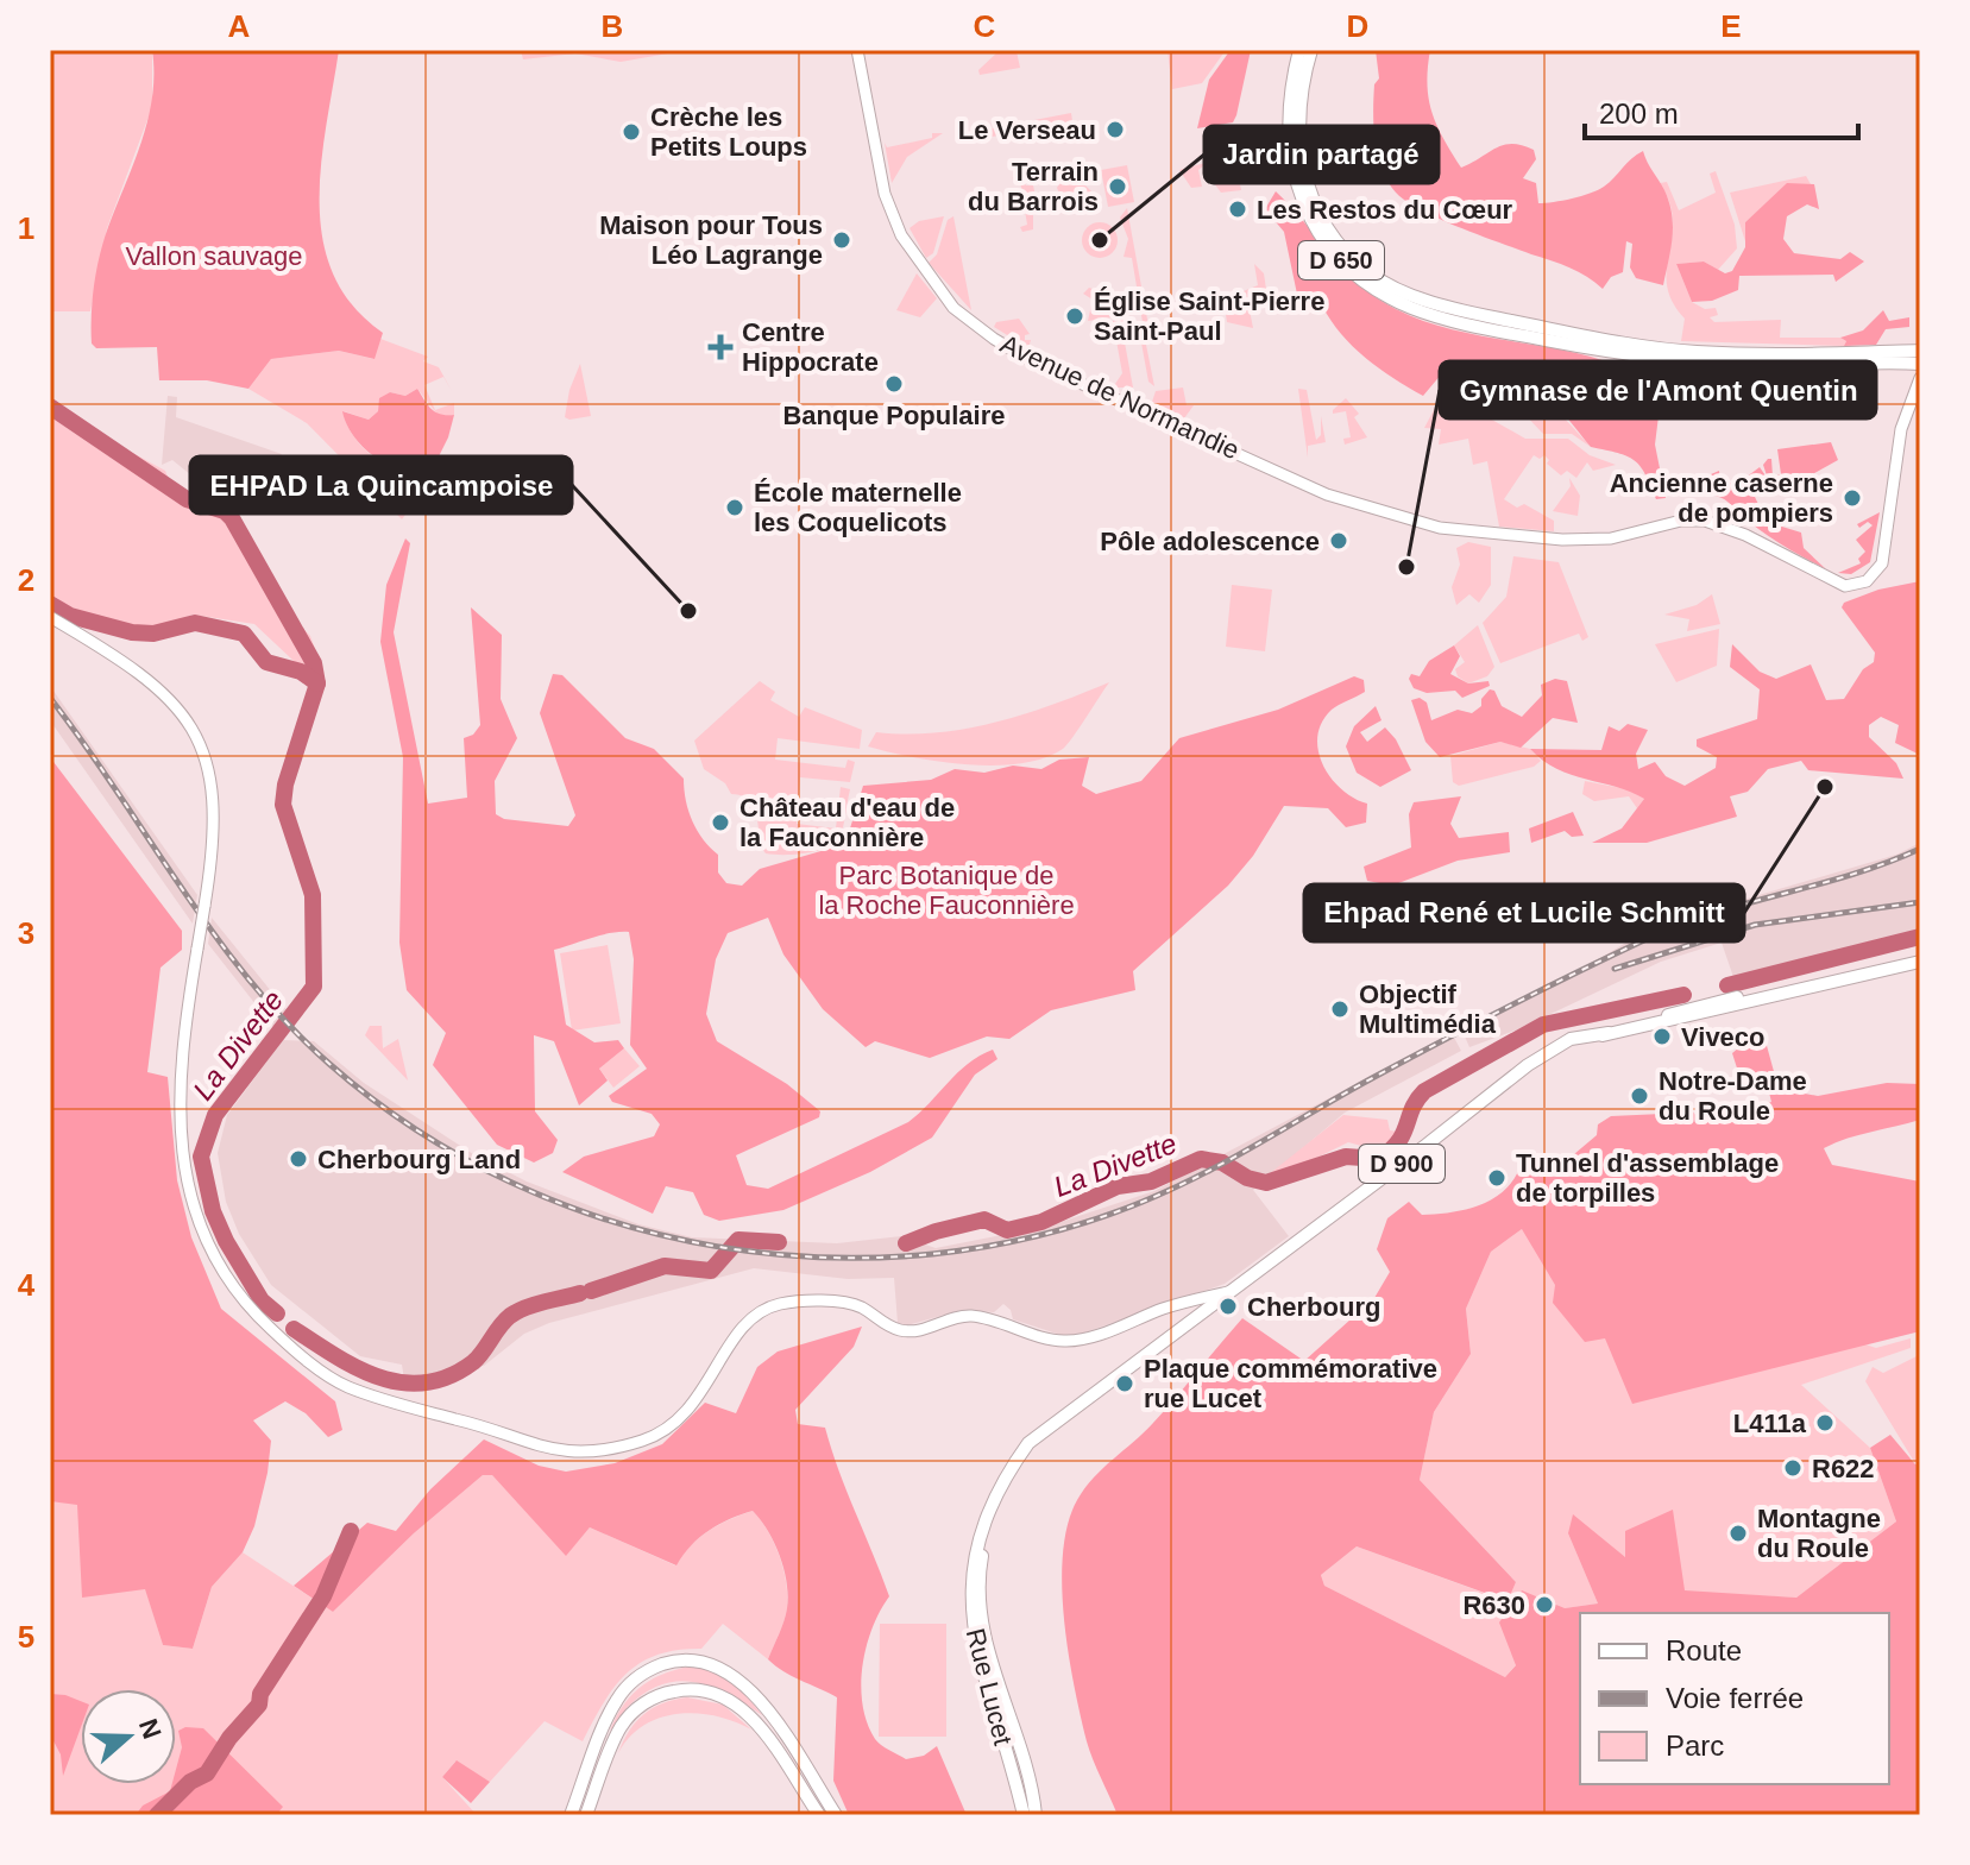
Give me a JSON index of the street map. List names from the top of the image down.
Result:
{
  "streets": {
    "main road": [
      "D 650",
      "Avenue de Normandie",
      "D 900",
      "Rue Lucet"
    ]
  },
  "crossings": [
    ["D 900", "Rue Lucet"]
  ],
  "water": ["La Divette"],
  "parks": ["Vallon sauvage", "Parc Botanique de la Roche Fauconnière"],
  "places": {
    "other": [
      "Le Verseau",
      "Crèche les Petits Loups",
      "Terrain du Barrois",
      "Les Restos du Cœur",
      "Maison pour Tous Léo Lagrange",
      "Jardin partagé",
      "Église Saint-Pierre Saint-Paul",
      "Banque Populaire",
      "Ancienne caserne de pompiers",
      "École maternelle les Coquelicots",
      "Pôle adolescence",
      "Gymnase de l'Amont Quentin",
      "EHPAD La Quincampoise",
      "Ehpad René et Lucile Schmitt",
      "Château d'eau de la Fauconnière",
      "Objectif Multimédia",
      "Viveco",
      "Notre-Dame du Roule",
      "Cherbourg Land",
      "Tunnel d'assemblage de torpilles",
      "Cherbourg",
      "Plaque commémorative rue Lucet",
      "L411a",
      "R622",
      "Montagne du Roule",
      "R630"
    ],
    "health": ["Centre Hippocrate"]
  },
  "legend": ["Route", "Voie ferrée", "Parc"],
  "scale_bar": "200 m",
  "north": "right",
  "grid": {
    "columns": [
      "A",
      "B",
      "C",
      "D",
      "E"
    ],
    "rows": [
      "1",
      "2",
      "3",
      "4",
      "5"
    ]
  }
}
